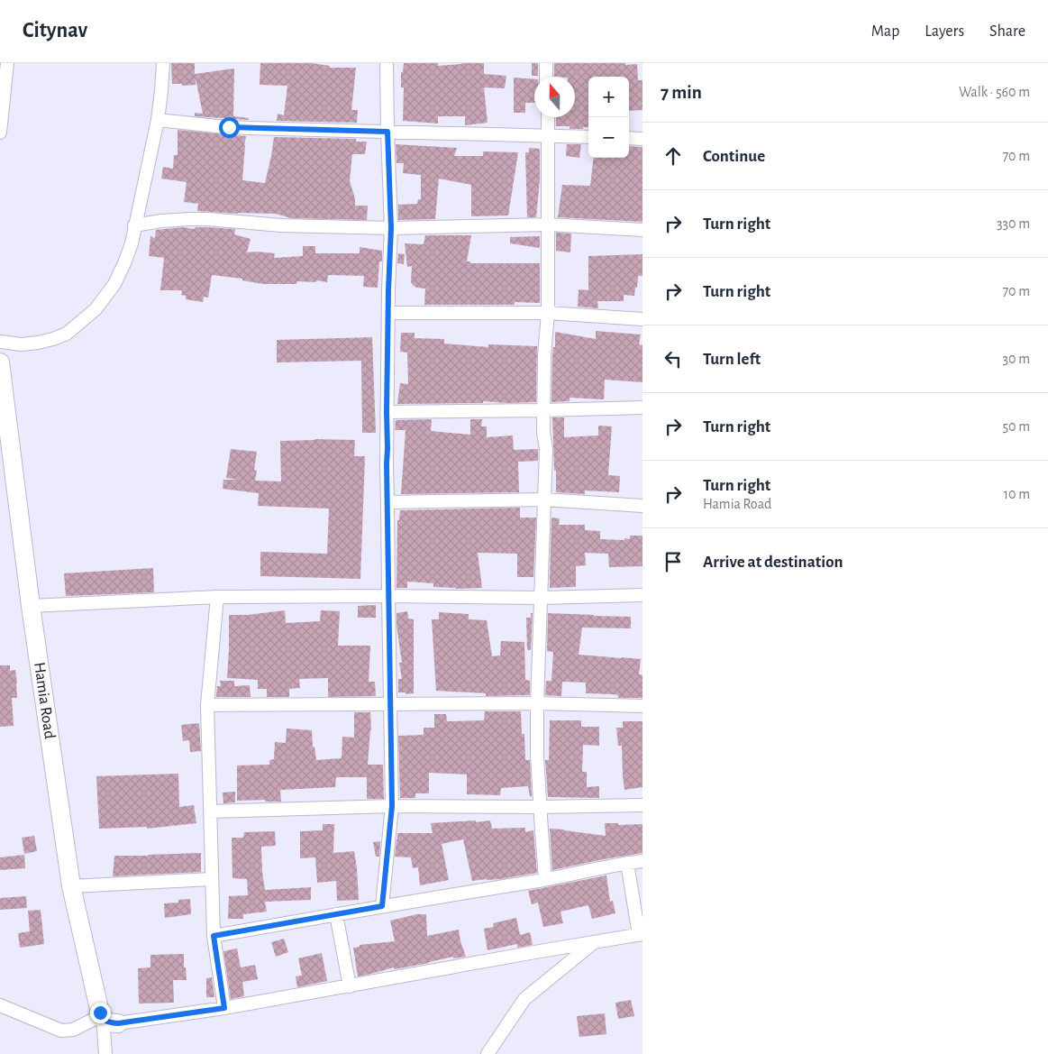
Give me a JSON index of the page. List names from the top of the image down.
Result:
{
  "streets": {
    "street": ["Hamia Road"]
  },
  "north": "top",
  "page": {
    "header": "Citynav",
    "nav": ["Map", "Layers", "Share"],
    "heading": ["7 min", "Walk · 560 m"],
    "map_buttons": ["+", "−"],
    "list": [
      ["Continue", "70 m"],
      ["Turn right", "330 m"],
      ["Turn right", "70 m"],
      ["Turn left", "30 m"],
      ["Turn right", "50 m"],
      ["Turn right", "Hamia Road", "10 m"],
      "Arrive at destination"
    ]
  }
}
